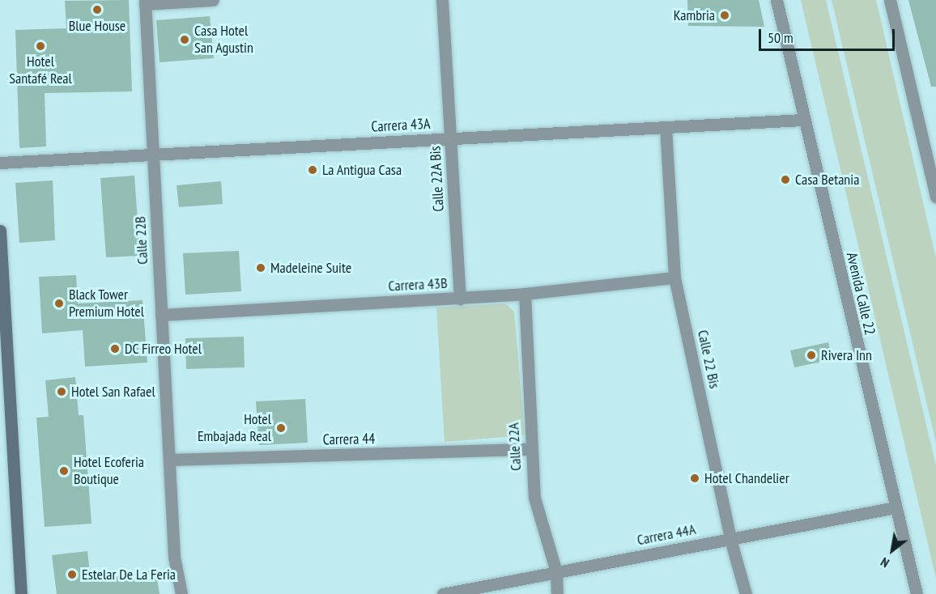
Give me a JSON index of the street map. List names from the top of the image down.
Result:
{
  "streets": {
    "street": [
      "Carrera 43A",
      "Calle 22A Bis",
      "Calle 22B",
      "Carrera 43B",
      "Avenida Calle 22",
      "Calle 22 Bis",
      "Carrera 44",
      "Calle 22A",
      "Carrera 44A"
    ]
  },
  "crossings": [
    ["Carrera 43A", "Calle 22A Bis"],
    ["Carrera 43A", "Calle 22B"],
    ["Carrera 43A", "Avenida Calle 22"],
    ["Carrera 43A", "Calle 22 Bis"],
    ["Calle 22A Bis", "Carrera 43B"],
    ["Calle 22B", "Carrera 43B"],
    ["Calle 22B", "Carrera 44"],
    ["Carrera 43B", "Calle 22 Bis"],
    ["Carrera 43B", "Calle 22A"],
    ["Avenida Calle 22", "Carrera 44A"],
    ["Calle 22 Bis", "Carrera 44A"],
    ["Carrera 44", "Calle 22A"],
    ["Calle 22A", "Carrera 44A"]
  ],
  "places": [
    "Blue House",
    "Kambria",
    "Casa Hotel San Agustin",
    "Hotel Santafé Real",
    "La Antigua Casa",
    "Casa Betania",
    "Madeleine Suite",
    "Black Tower Premium Hotel",
    "DC Firreo Hotel",
    "Rivera Inn",
    "Hotel San Rafael",
    "Hotel Embajada Real",
    "Hotel Ecoferia Boutique",
    "Hotel Chandelier",
    "Estelar De La Feria"
  ],
  "scale_bar": "50 m",
  "north": "bottom left"
}
